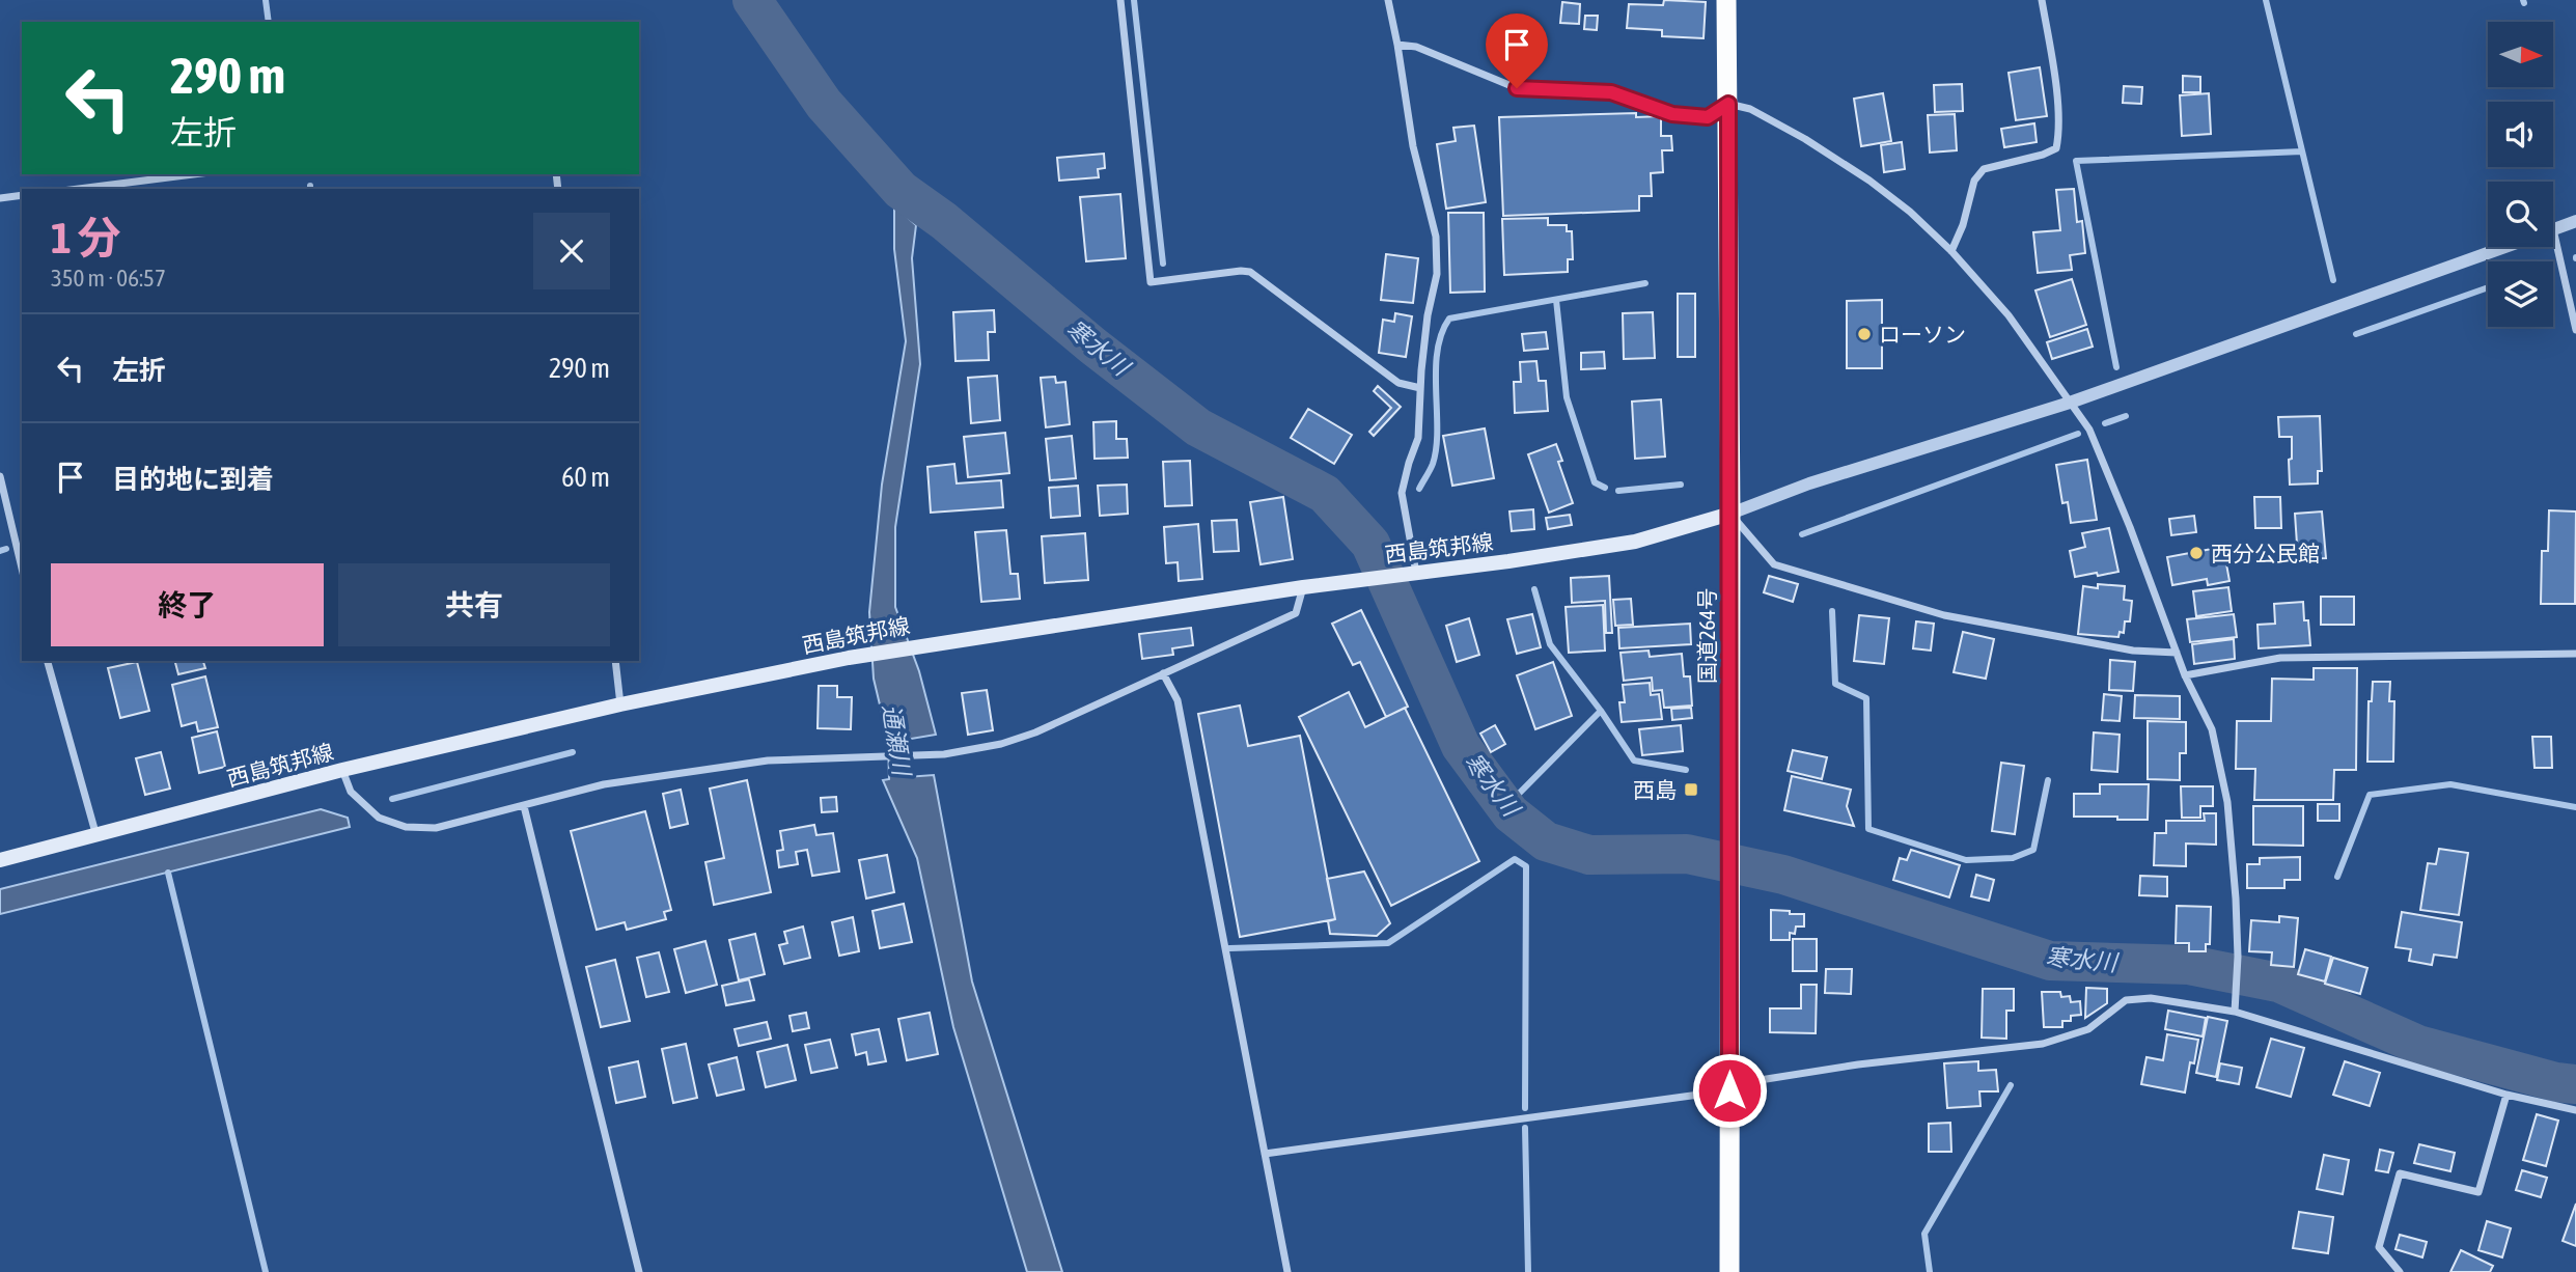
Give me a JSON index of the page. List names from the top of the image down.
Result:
{
  "streets": {
    "highway": ["国道264号"],
    "main road": ["西島筑邦線"]
  },
  "crossings": [
    ["西島筑邦線", "国道264号"]
  ],
  "water": ["寒水川", "通瀬川"],
  "places": {
    "other": ["ローソン", "西分公民館"],
    "transit": ["西島"]
  },
  "north": "right",
  "page": {
    "turn": ["290 m", "左折"],
    "heading": ["1 分", "350 m · 06:57"],
    "list": [
      {
        "name": "左折",
        "value": "290 m"
      },
      {
        "name": "目的地に到着",
        "value": "60 m"
      }
    ],
    "buttons": ["終了", "共有"]
  }
}
